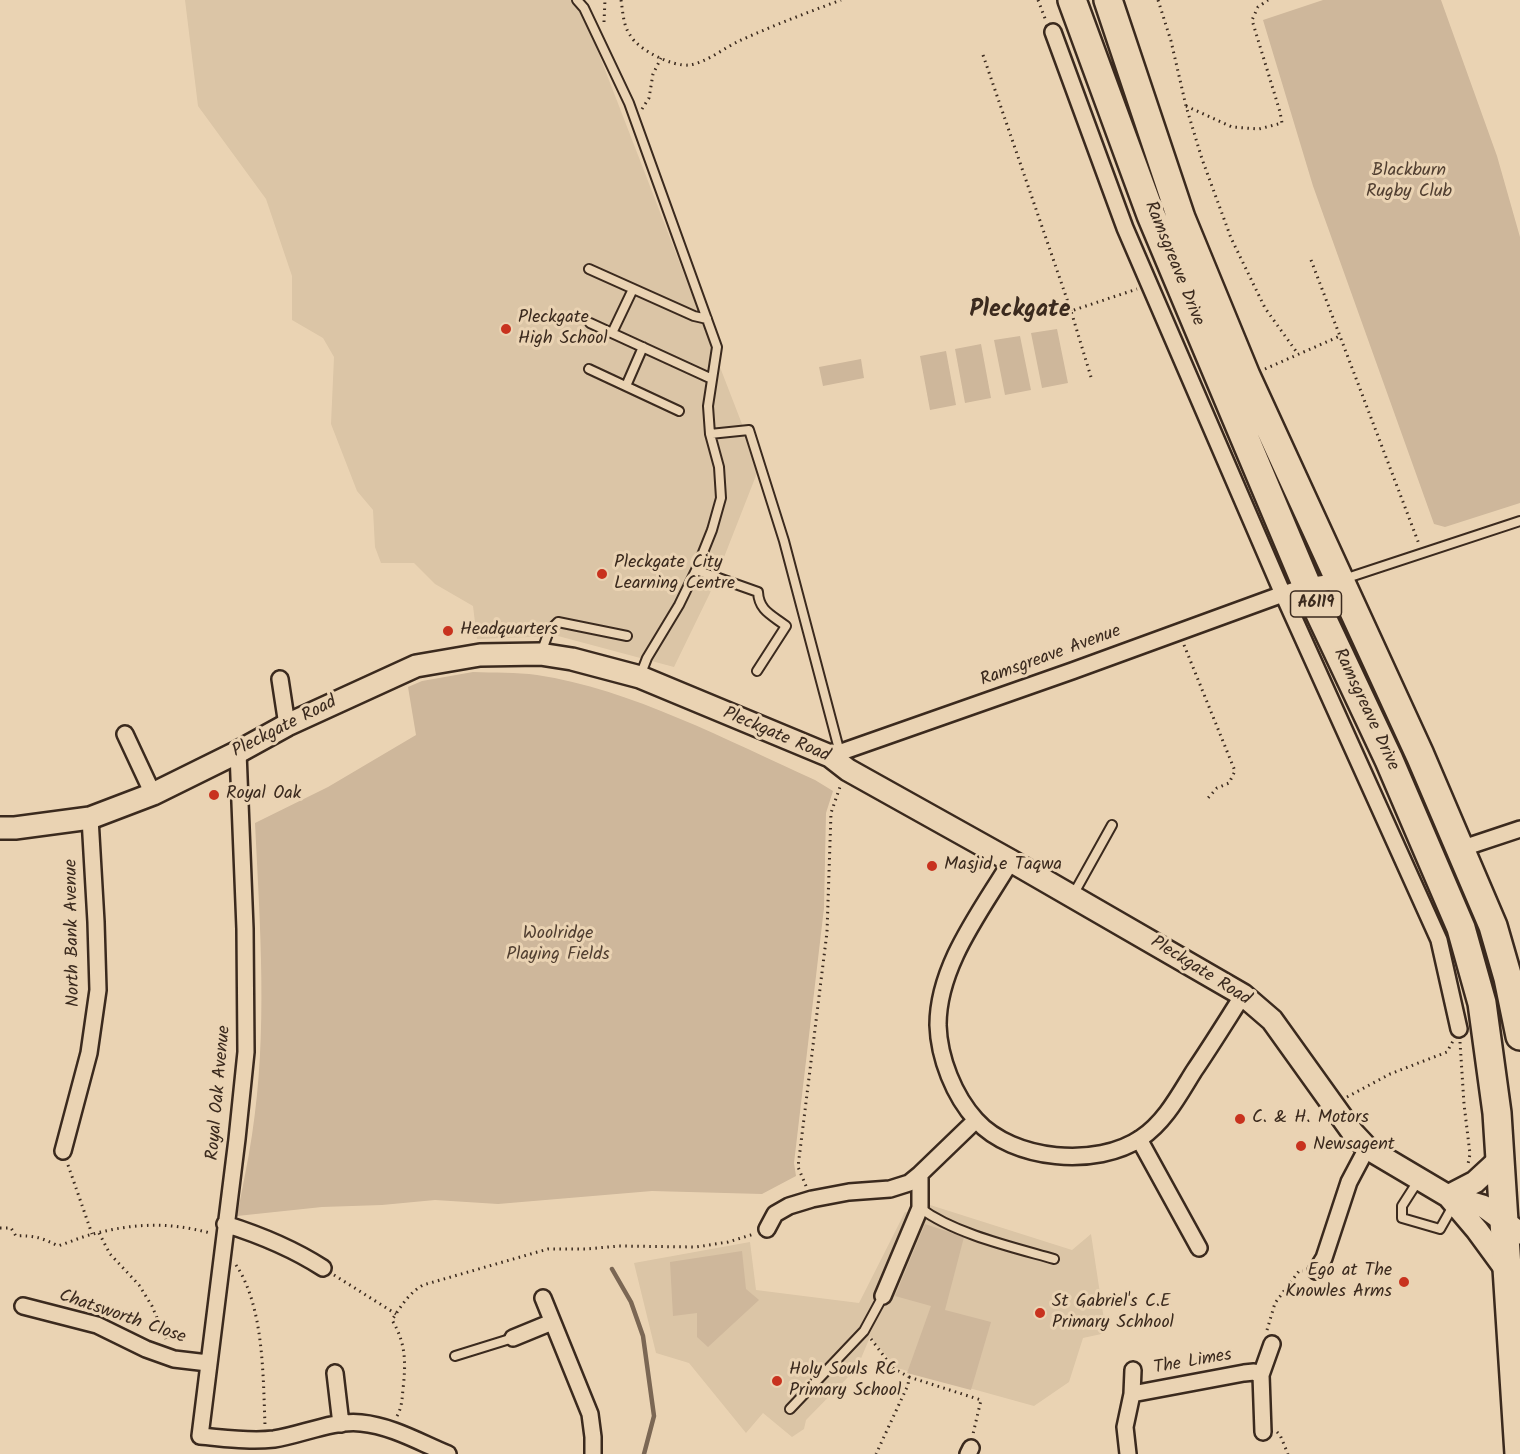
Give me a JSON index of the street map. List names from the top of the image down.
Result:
{
  "streets": {
    "highway": ["Ramsgreave Drive", "A6119"],
    "main road": ["Pleckgate Road"],
    "street": [
      "Ramsgreave Avenue",
      "North Bank Avenue",
      "Royal Oak Avenue",
      "Chatsworth Close",
      "The Limes"
    ]
  },
  "crossings": [
    ["Ramsgreave Drive", "Ramsgreave Avenue"],
    ["Ramsgreave Drive", "Pleckgate Road"],
    ["Ramsgreave Avenue", "Pleckgate Road"],
    ["Pleckgate Road", "North Bank Avenue"],
    ["Pleckgate Road", "Royal Oak Avenue"],
    ["Royal Oak Avenue", "Chatsworth Close"]
  ],
  "districts": ["Pleckgate"],
  "parks": ["Blackburn Rugby Club", "Woolridge Playing Fields"],
  "places": [
    "Pleckgate High School",
    "Pleckgate City Learning Centre",
    "Headquarters",
    "Royal Oak",
    "Masjid e Taqwa",
    "C. & H. Motors",
    "Newsagent",
    "Ego at The Knowles Arms",
    "St Gabriel's C.E Primary Schhool",
    "Holy Souls RC Primary School"
  ]
}
